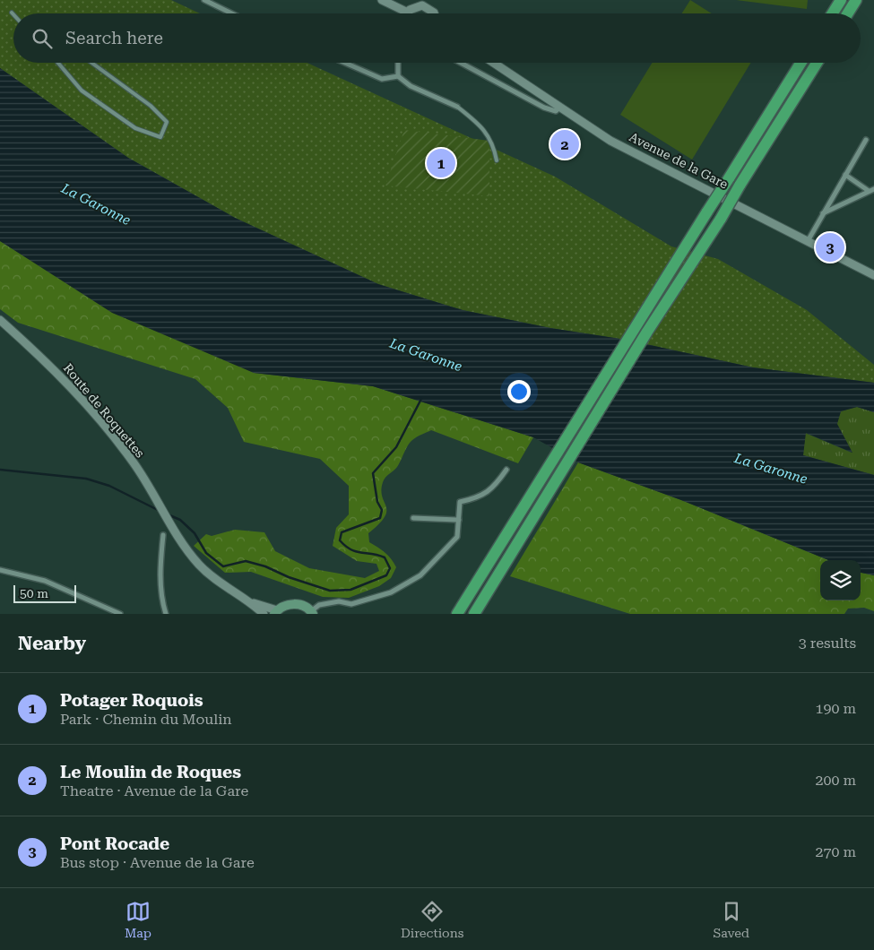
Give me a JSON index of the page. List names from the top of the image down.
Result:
{
  "streets": {
    "street": ["Avenue de la Gare", "Route de Roquettes"]
  },
  "water": ["La Garonne"],
  "scale_bar": "50 m",
  "page": {
    "search": "Search here",
    "pins": ["2", "1", "3"],
    "scale": "50 m",
    "heading": ["Nearby", "3 results"],
    "list": [
      {
        "mark": "1",
        "name": "Potager Roquois",
        "note": "Park · Chemin du Moulin",
        "value": "190 m"
      },
      {
        "mark": "2",
        "name": "Le Moulin de Roques",
        "note": "Theatre · Avenue de la Gare",
        "value": "200 m"
      },
      {
        "mark": "3",
        "name": "Pont Rocade",
        "note": "Bus stop · Avenue de la Gare",
        "value": "270 m"
      }
    ],
    "nav": ["Map", "Directions", "Saved"]
  }
}
